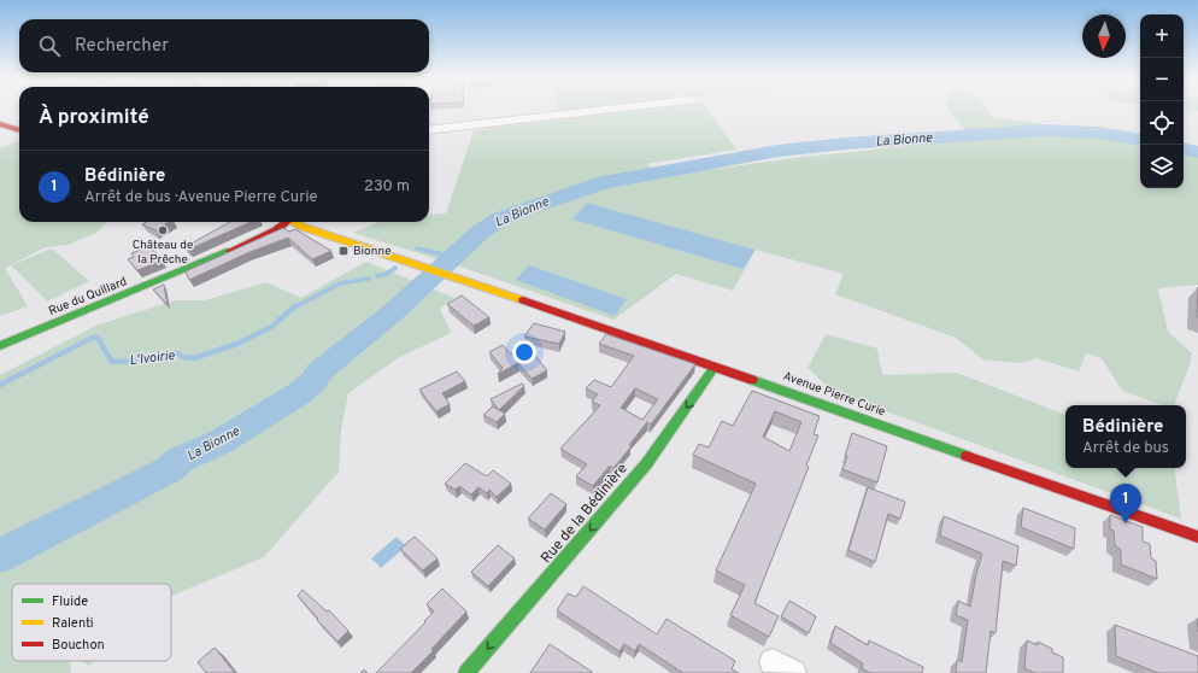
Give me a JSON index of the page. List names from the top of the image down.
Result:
{
  "streets": {
    "main road": ["Rue du Quillard", "Avenue Pierre Curie", "Rue de la Bédinière"]
  },
  "crossings": [
    ["Avenue Pierre Curie", "Rue de la Bédinière"]
  ],
  "one_way": ["Rue de la Bédinière"],
  "water": ["La Bionne", "L'Ivoirie"],
  "places": {
    "other": ["Château de la Prêche"],
    "transit": ["Bionne"]
  },
  "legend": ["Fluide", "Ralenti", "Bouchon"],
  "north": "bottom",
  "page": {
    "map_buttons": ["+", "−"],
    "search": "Rechercher",
    "heading": "À proximité",
    "list": [
      {
        "mark": "1",
        "name": "Bédinière",
        "note": "Arrêt de bus · Avenue Pierre Curie",
        "value": "230 m"
      }
    ],
    "popup": ["Bédinière", "Arrêt de bus"],
    "pins": "1"
  }
}
